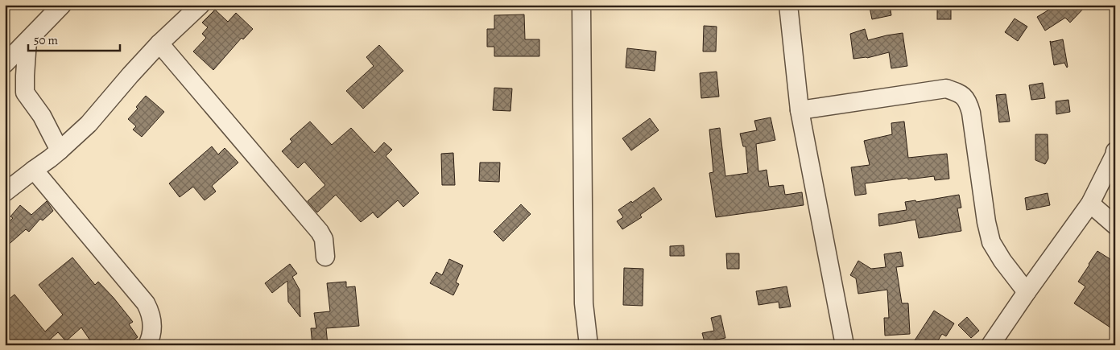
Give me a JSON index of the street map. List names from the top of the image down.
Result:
{
  "scale_bar": "50 m"
}
